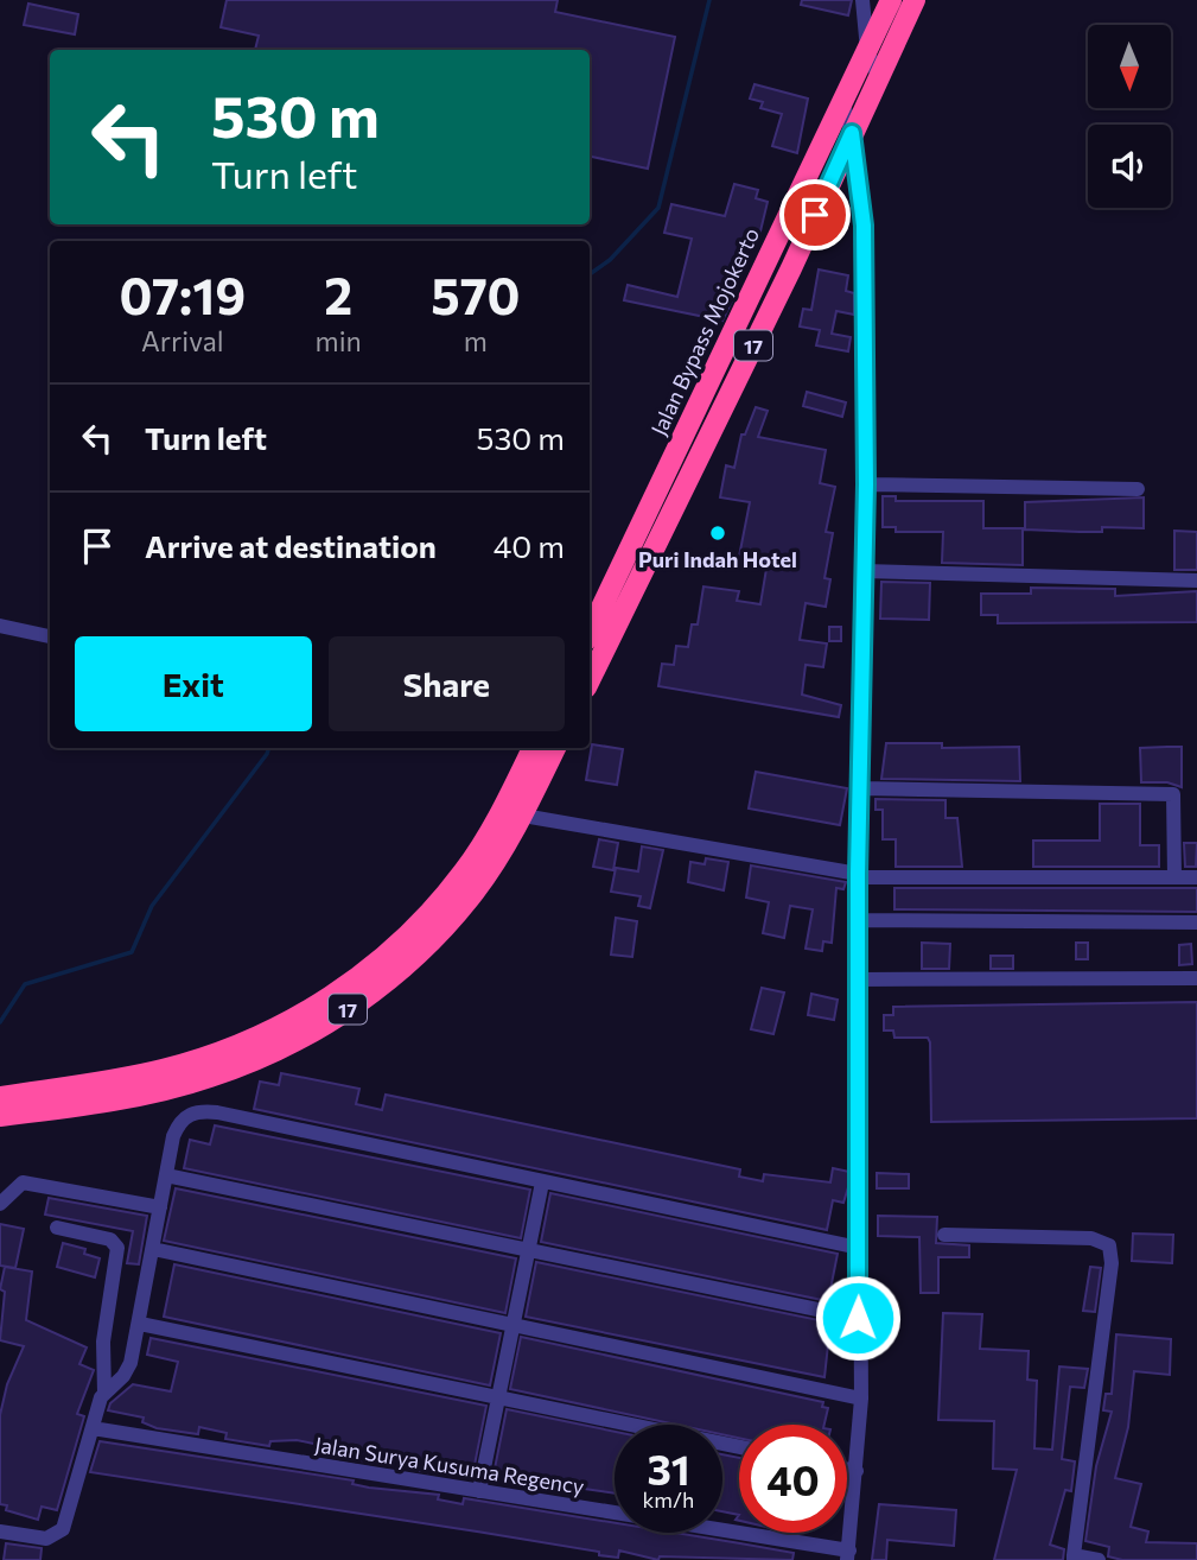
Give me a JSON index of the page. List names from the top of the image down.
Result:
{
  "streets": {
    "highway": ["Jalan Bypass Mojokerto", "17"],
    "street": ["Jalan Surya Kusuma Regency"]
  },
  "places": ["Puri Indah Hotel"],
  "north": "bottom",
  "page": {
    "turn": ["530 m", "Turn left"],
    "eta": [
      "07:19",
      "Arrival",
      "2",
      "min",
      "570",
      "m"
    ],
    "list": [
      {
        "name": "Turn left",
        "value": "530 m"
      },
      {
        "name": "Arrive at destination",
        "value": "40 m"
      }
    ],
    "buttons": ["Exit", "Share"],
    "speed": "31 km/h",
    "limit": "40"
  }
}
